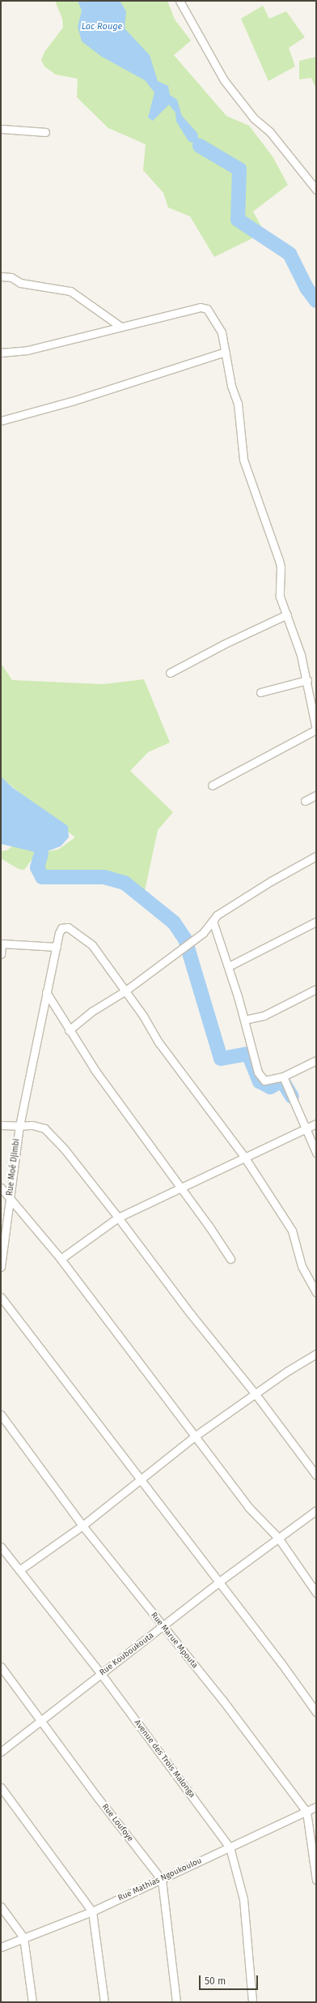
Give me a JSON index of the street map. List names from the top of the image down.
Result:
{
  "streets": {
    "street": [
      "Rue Moé Djimbi",
      "Rue Marue Mpouta",
      "Rue Kouboukouta",
      "Avenue des Trois Malonga",
      "Rue Loufoye",
      "Rue Mathias Ngoukoulou"
    ]
  },
  "crossings": [
    ["Rue Marue Mpouta", "Rue Kouboukouta"],
    ["Rue Marue Mpouta", "Rue Mathias Ngoukoulou"],
    ["Rue Kouboukouta", "Avenue des Trois Malonga"],
    ["Rue Kouboukouta", "Rue Loufoye"],
    ["Avenue des Trois Malonga", "Rue Mathias Ngoukoulou"],
    ["Rue Loufoye", "Rue Mathias Ngoukoulou"]
  ],
  "water": ["Lac Rouge"],
  "scale_bar": "50 m"
}
